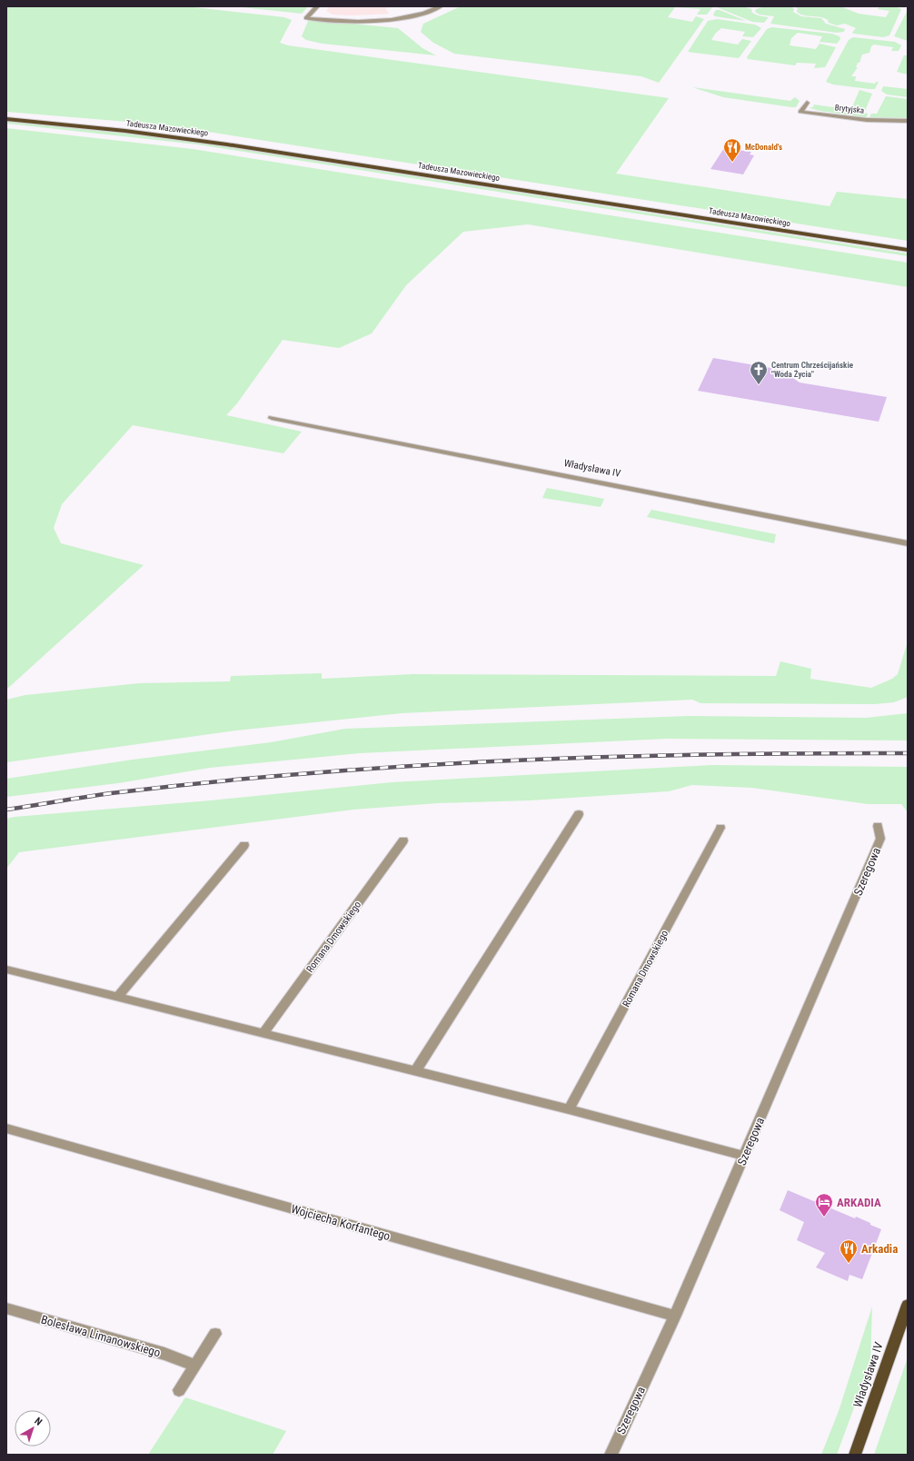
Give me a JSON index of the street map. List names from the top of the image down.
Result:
{
  "streets": {
    "main road": ["Tadeusza Mazowieckiego", "Władysława IV"],
    "street": [
      "Brytyjska",
      "Szeregowa",
      "Romana Dmowskiego",
      "Wojciecha Korfantego",
      "Bolesława Limanowskiego"
    ]
  },
  "crossings": [
    ["Szeregowa", "Wojciecha Korfantego"]
  ],
  "places": {
    "restaurant": ["McDonald's", "Arkadia"],
    "church": ["Centrum Chrześcijańskie \"Woda Życia\""],
    "hotel": ["ARKADIA"]
  },
  "north": "top right"
}
